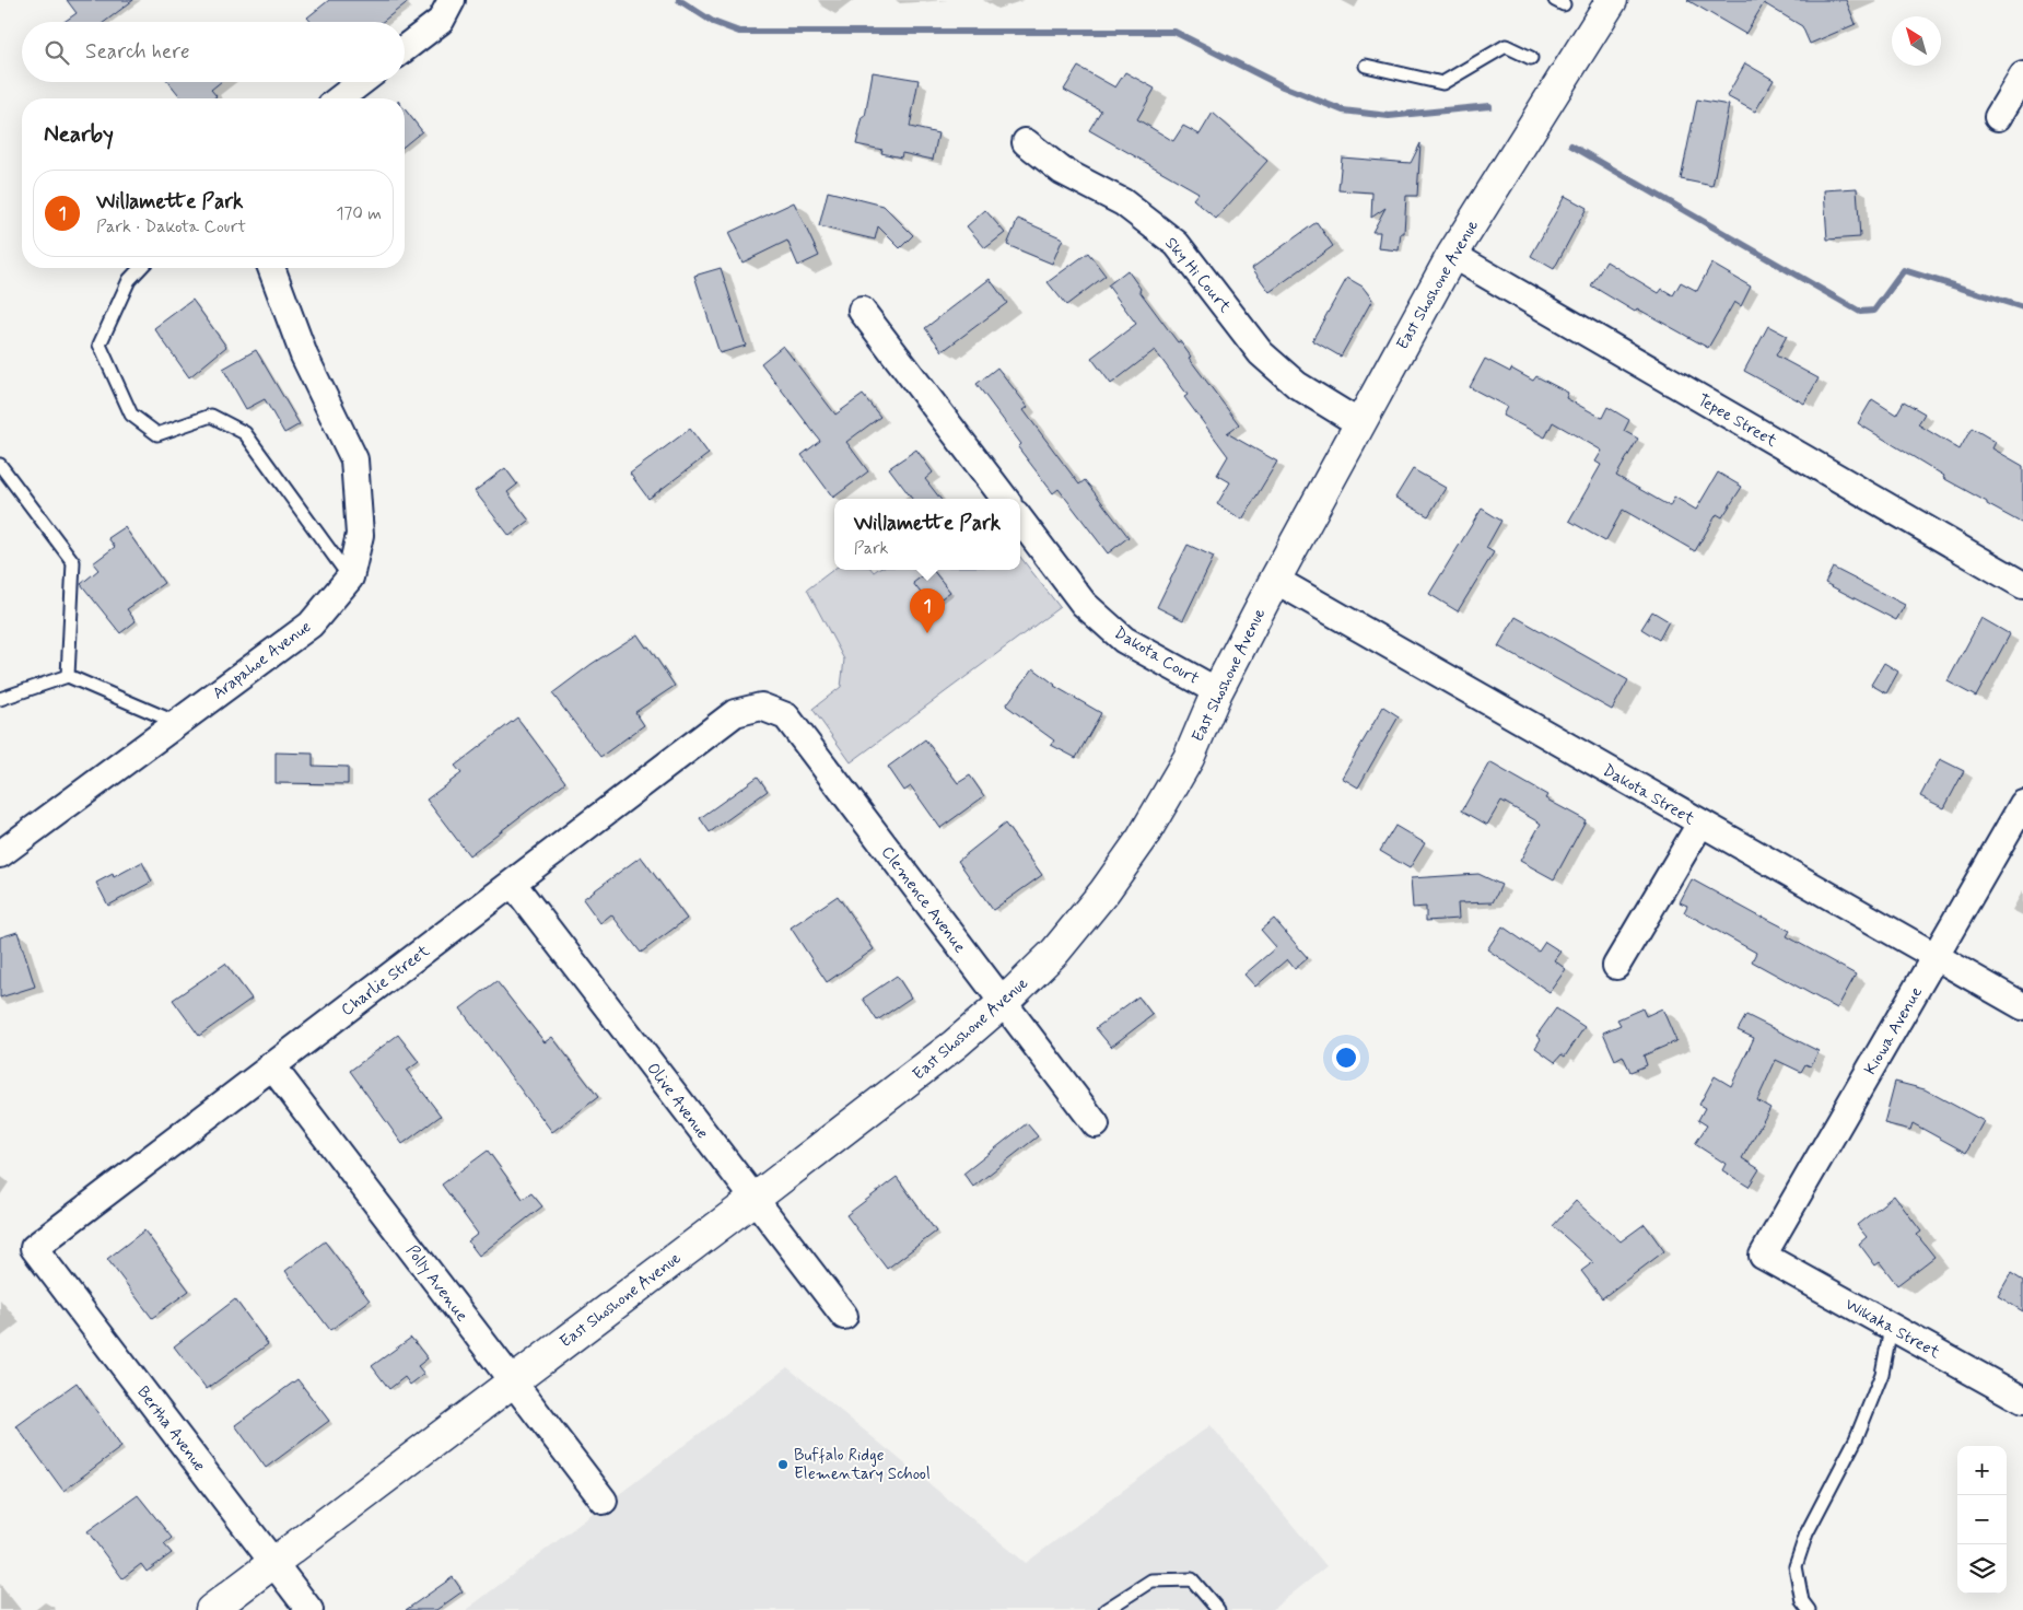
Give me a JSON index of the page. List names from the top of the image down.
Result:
{
  "streets": {
    "street": [
      "Sky Hi Court",
      "East Shoshone Avenue",
      "Tepee Street",
      "Dakota Court",
      "Arapahoe Avenue",
      "Dakota Street",
      "Clemence Avenue",
      "Charlie Street",
      "Kiowa Avenue",
      "Olive Avenue",
      "Polly Avenue",
      "Wikaka Street",
      "Bertha Avenue"
    ]
  },
  "crossings": [
    ["Sky Hi Court", "East Shoshone Avenue"],
    ["East Shoshone Avenue", "Tepee Street"],
    ["East Shoshone Avenue", "Dakota Court"],
    ["East Shoshone Avenue", "Dakota Street"],
    ["East Shoshone Avenue", "Clemence Avenue"],
    ["East Shoshone Avenue", "Olive Avenue"],
    ["East Shoshone Avenue", "Polly Avenue"],
    ["East Shoshone Avenue", "Bertha Avenue"],
    ["Dakota Street", "Kiowa Avenue"],
    ["Clemence Avenue", "Charlie Street"],
    ["Charlie Street", "Olive Avenue"],
    ["Charlie Street", "Polly Avenue"],
    ["Charlie Street", "Bertha Avenue"],
    ["Kiowa Avenue", "Wikaka Street"]
  ],
  "places": ["Buffalo Ridge Elementary School"],
  "north": "top left",
  "page": {
    "search": "Search here",
    "heading": "Nearby",
    "list": [
      {
        "mark": "1",
        "name": "Willamette Park",
        "note": "Park · Dakota Court",
        "value": "170 m"
      }
    ],
    "popup": ["Willamette Park", "Park"],
    "pins": "1",
    "map_buttons": ["+", "−"]
  }
}
